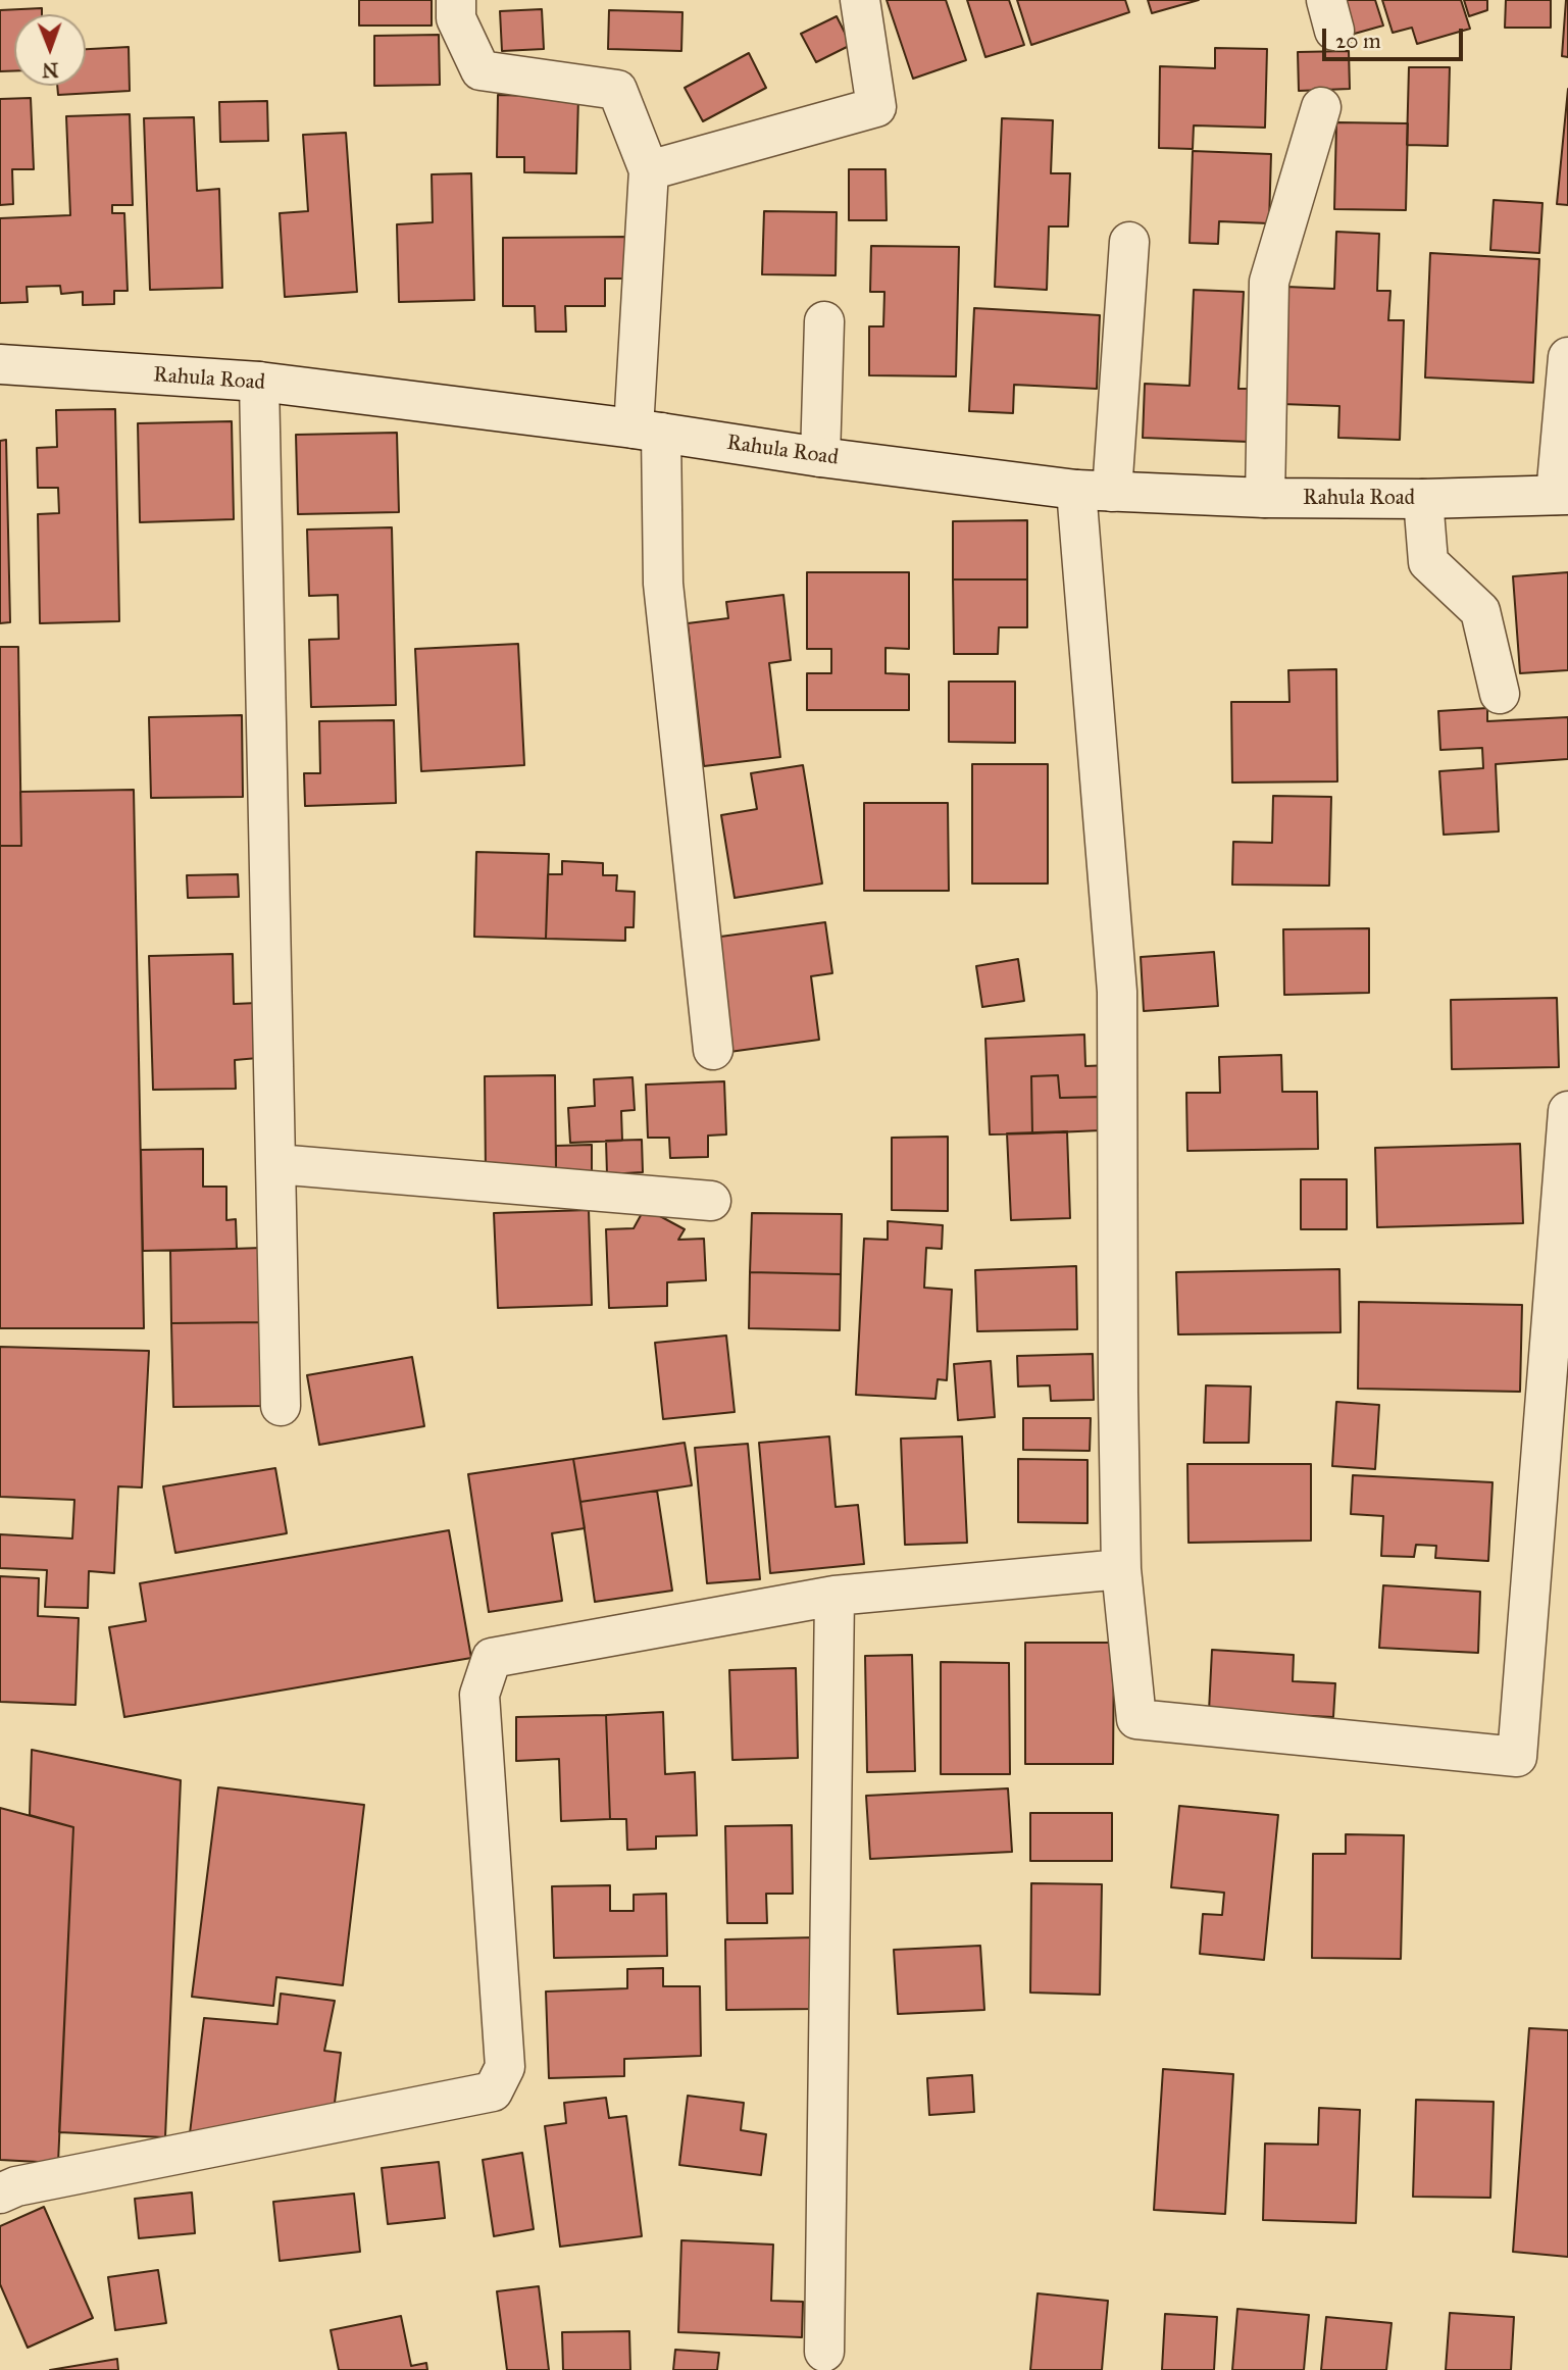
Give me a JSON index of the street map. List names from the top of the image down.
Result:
{
  "streets": {
    "street": ["Rahula Road"]
  },
  "scale_bar": "20 m",
  "north": "bottom"
}
